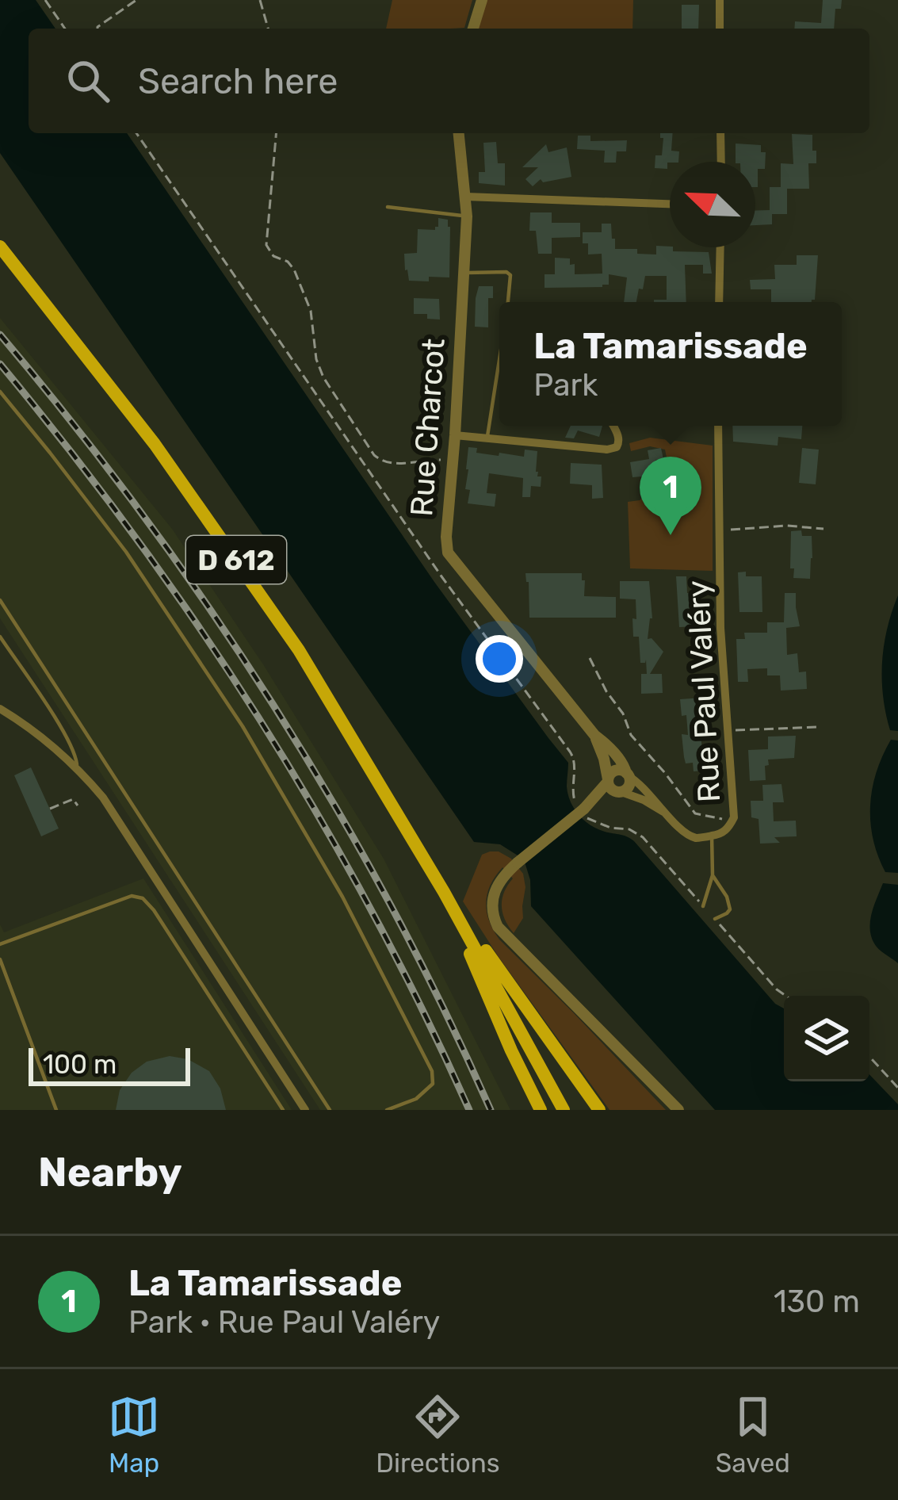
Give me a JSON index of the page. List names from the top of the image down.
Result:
{
  "streets": {
    "main road": ["D 612"],
    "street": ["Rue Charcot", "Rue Paul Valéry"]
  },
  "crossings": [
    ["Rue Charcot", "Rue Paul Valéry"]
  ],
  "scale_bar": "100 m",
  "north": "top left",
  "page": {
    "search": "Search here",
    "popup": ["La Tamarissade", "Park"],
    "pins": "1",
    "scale": "100 m",
    "heading": "Nearby",
    "list": [
      {
        "mark": "1",
        "name": "La Tamarissade",
        "note": "Park · Rue Paul Valéry",
        "value": "130 m"
      }
    ],
    "nav": ["Map", "Directions", "Saved"]
  }
}
